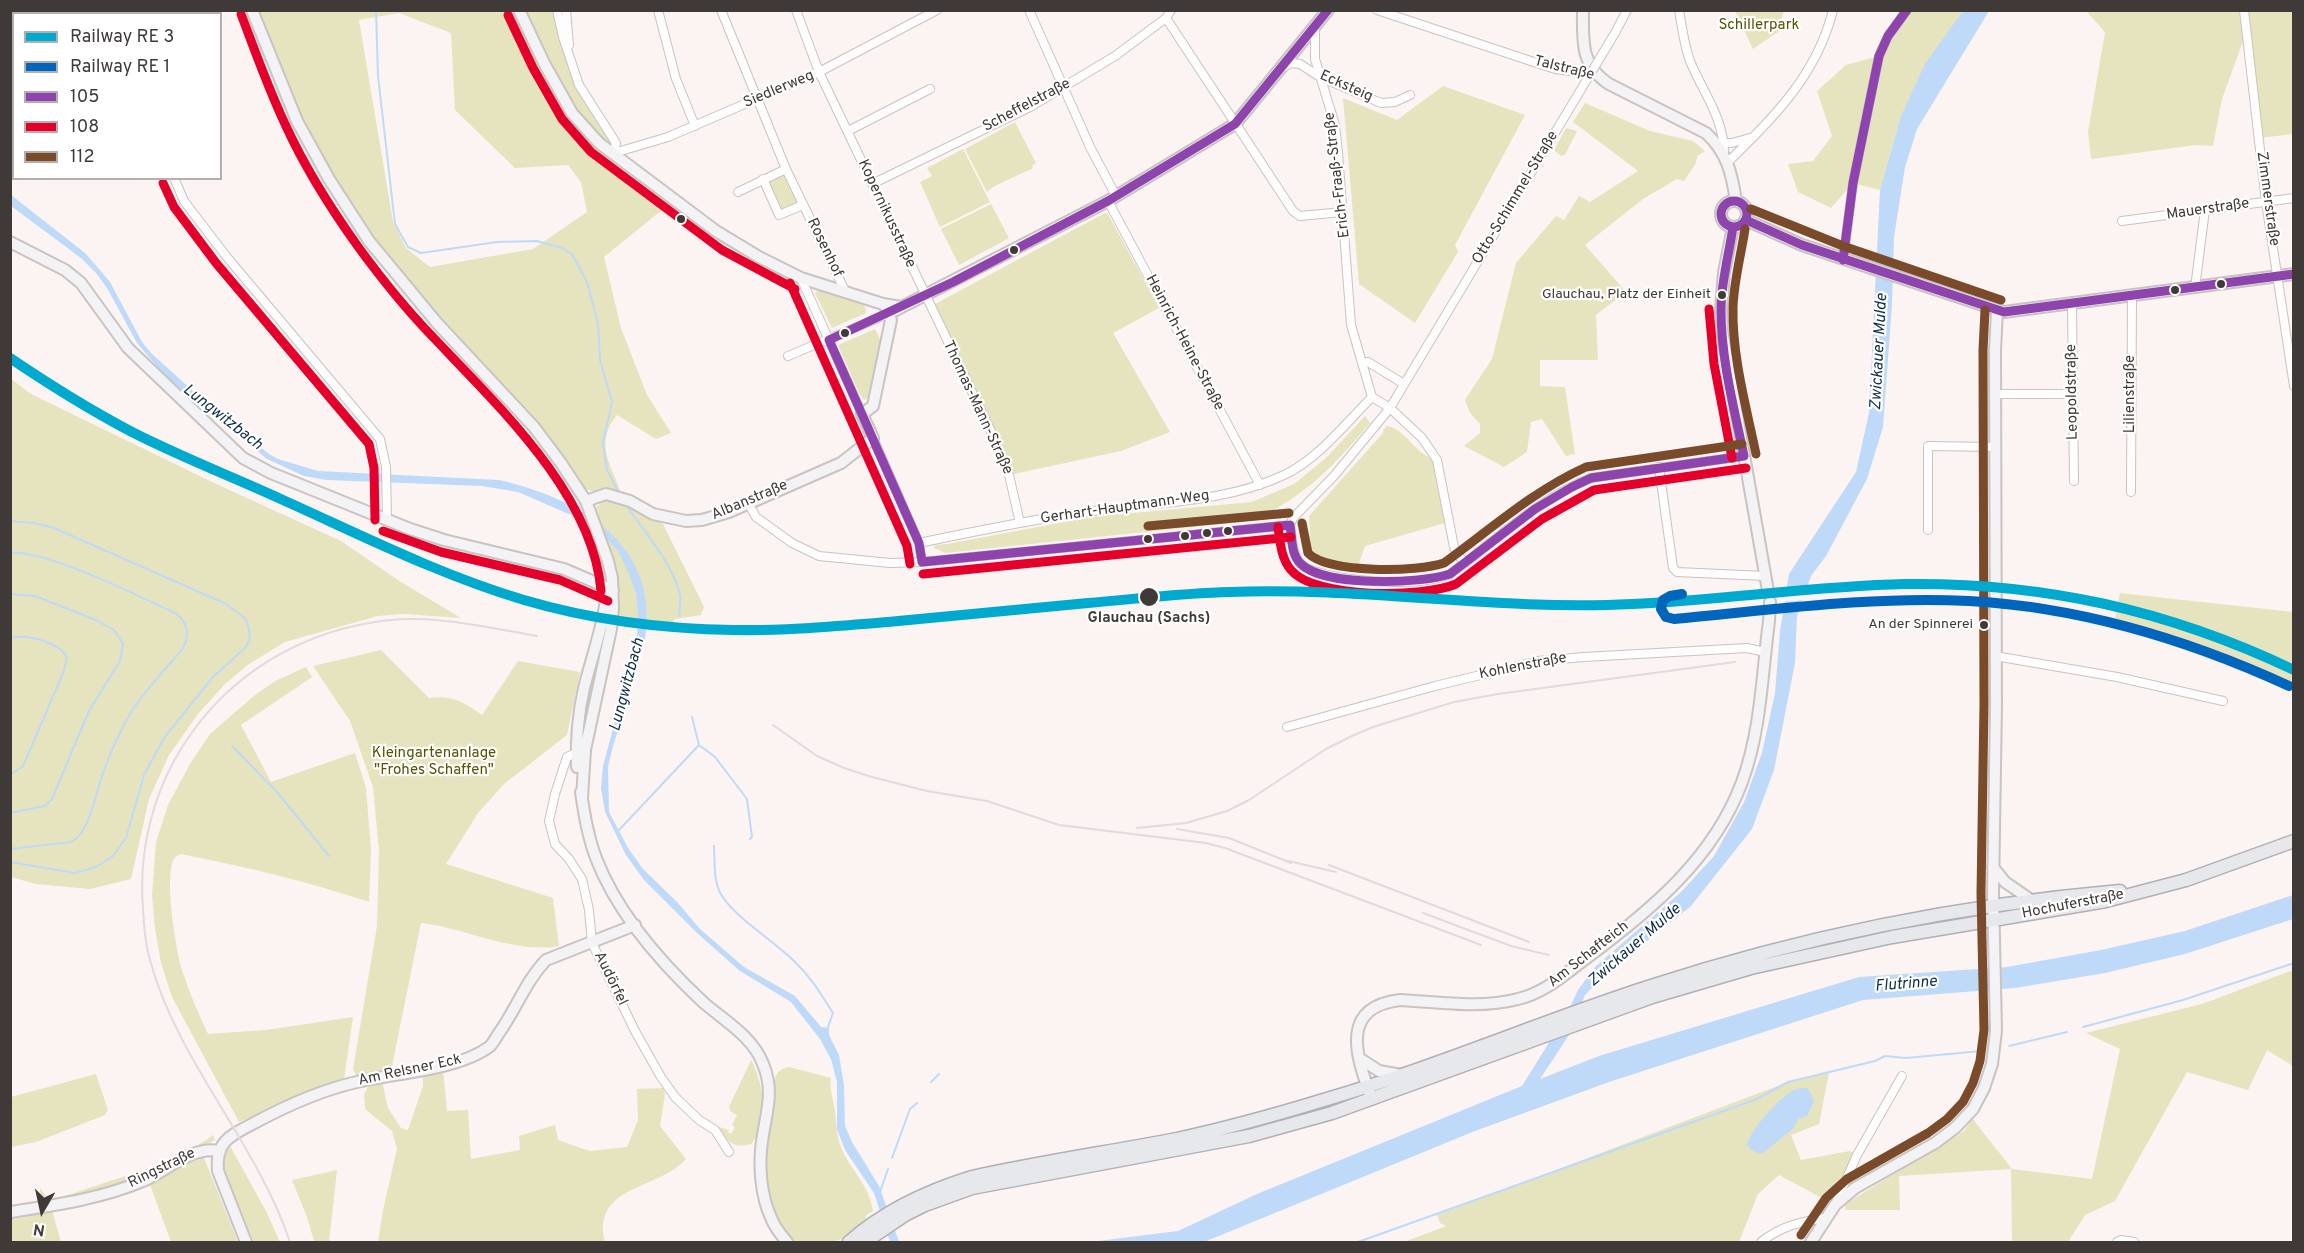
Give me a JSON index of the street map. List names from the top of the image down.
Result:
{
  "streets": {
    "main road": ["Hochuferstraße"],
    "street": [
      "Talstraße",
      "Ecksteig",
      "Siedlerweg",
      "Scheffelstraße",
      "Erich-Fraaß-Straße",
      "Otto-Schimmel-Straße",
      "Zimmerstraße",
      "Mauerstraße",
      "Kopernikusstraße",
      "Rosenhof",
      "Heinrich-Heine-Straße",
      "Leopoldstraße",
      "Lilienstraße",
      "Thomas-Mann-Straße",
      "Albanstraße",
      "Gerhart-Hauptmann-Weg",
      "Kohlenstraße",
      "Am Schafteich",
      "Audörfel",
      "Am Relsner Eck",
      "Ringstraße"
    ]
  },
  "crossings": [
    ["Ecksteig", "Erich-Fraaß-Straße"],
    ["Siedlerweg", "Kopernikusstraße"],
    ["Siedlerweg", "Rosenhof"],
    ["Scheffelstraße", "Kopernikusstraße"],
    ["Scheffelstraße", "Heinrich-Heine-Straße"],
    ["Erich-Fraaß-Straße", "Gerhart-Hauptmann-Weg"],
    ["Zimmerstraße", "Mauerstraße"],
    ["Kopernikusstraße", "Thomas-Mann-Straße"],
    ["Heinrich-Heine-Straße", "Gerhart-Hauptmann-Weg"],
    ["Thomas-Mann-Straße", "Gerhart-Hauptmann-Weg"],
    ["Kohlenstraße", "Am Schafteich"],
    ["Audörfel", "Am Relsner Eck"],
    ["Am Relsner Eck", "Ringstraße"]
  ],
  "water": ["Zwickauer Mulde", "Lungwitzbach", "Flutrinne"],
  "parks": ["Schillerpark", "Kleingartenanlage \"Frohes Schaffen\""],
  "places": ["Glauchau, Platz der Einheit", "Glauchau (Sachs)", "An der Spinnerei"],
  "lines": ["transit line 105", "transit line 108", "transit line 112"],
  "legend": [
    "Railway RE 3",
    "Railway RE 1",
    "105",
    "108",
    "112"
  ],
  "north": "bottom"
}
